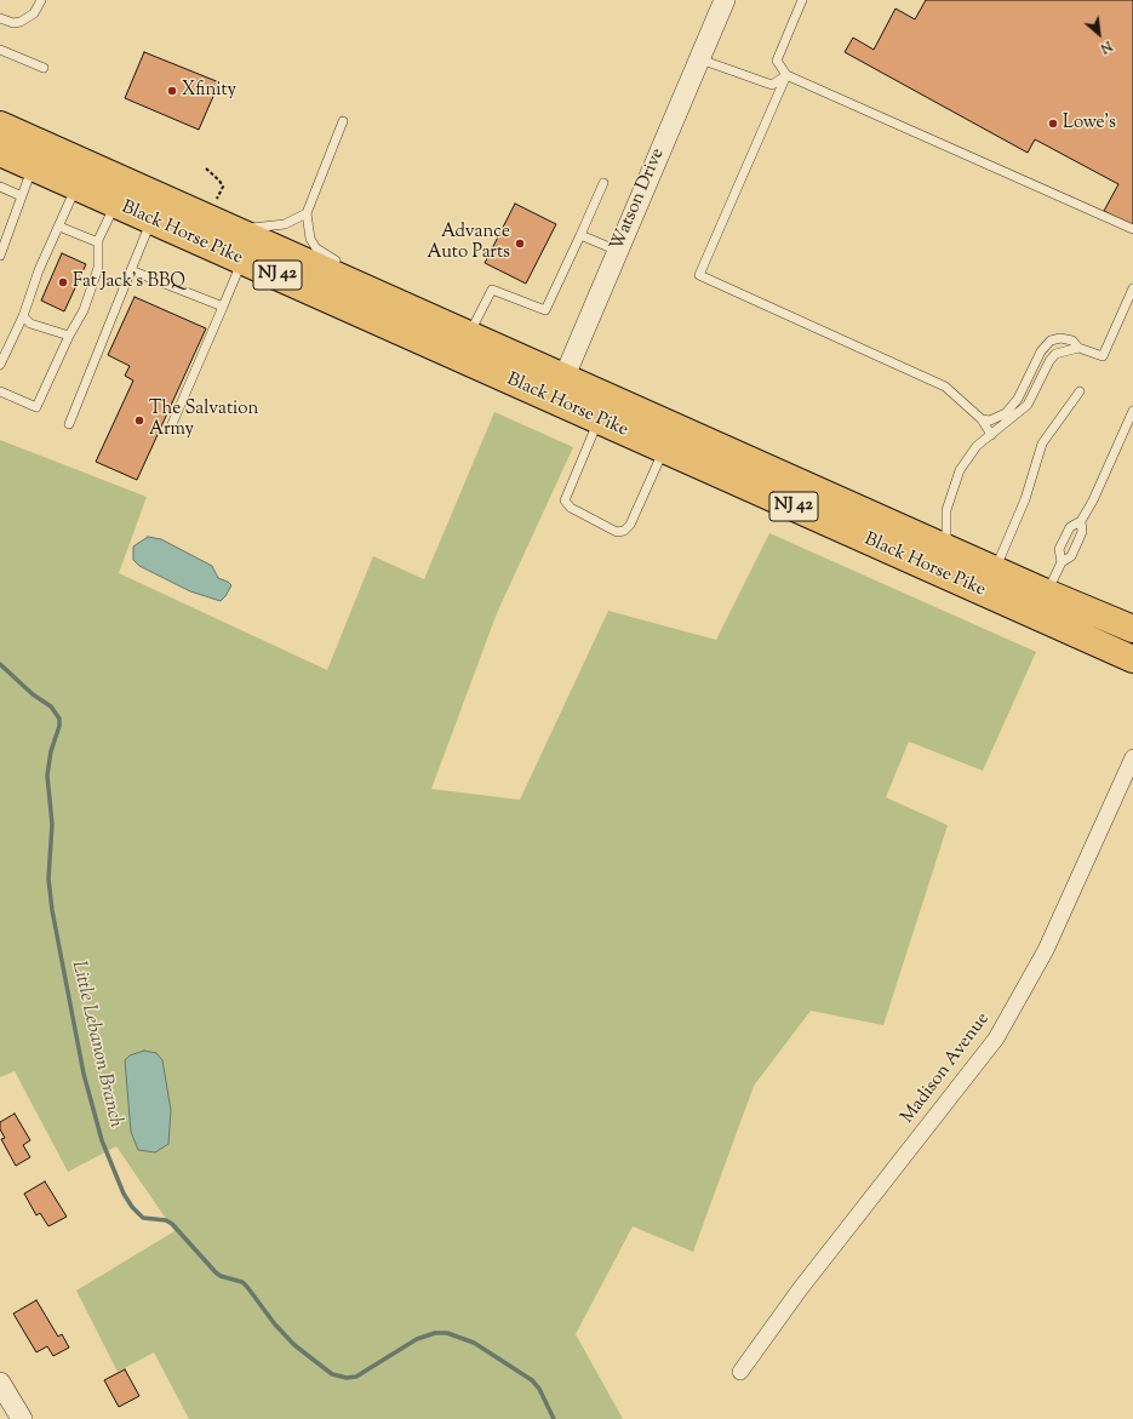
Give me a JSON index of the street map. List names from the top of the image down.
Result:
{
  "streets": {
    "highway": ["Black Horse Pike", "NJ 42"],
    "street": ["Watson Drive", "Madison Avenue"]
  },
  "crossings": [
    ["Watson Drive", "Black Horse Pike"]
  ],
  "water": ["Little Lebanon Branch"],
  "places": [
    "Xfinity",
    "Lowe's",
    "Advance Auto Parts",
    "Fat Jack's BBQ",
    "The Salvation Army"
  ],
  "north": "bottom right"
}
